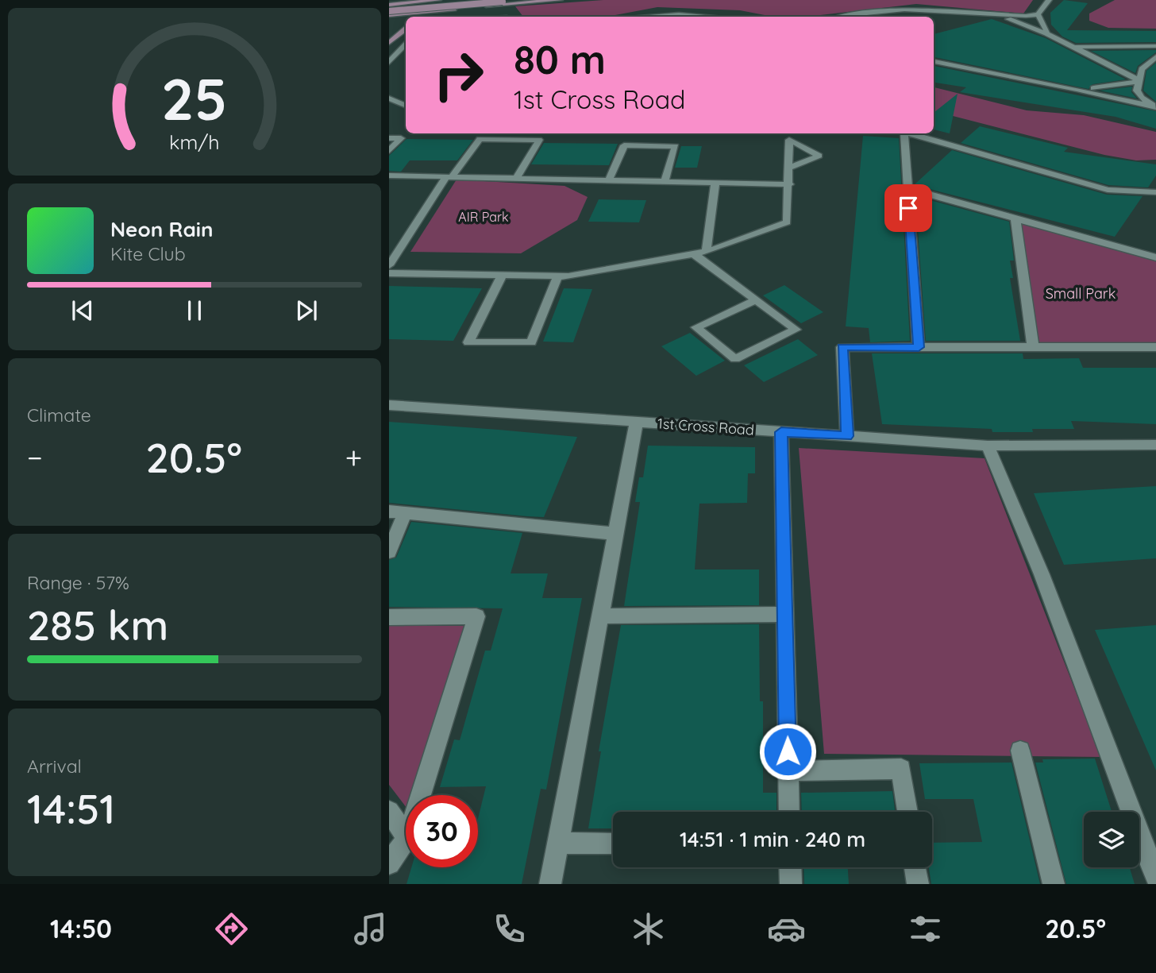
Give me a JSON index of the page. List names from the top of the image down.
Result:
{
  "streets": {
    "street": ["1st Cross Road"]
  },
  "parks": ["AIR Park", "Small Park"],
  "page": {
    "turn": ["80 m", "1st Cross Road"],
    "song": ["Neon Rain", "Kite Club"],
    "tile": [
      "Climate",
      ["Range · 57%", "285 km"],
      ["Arrival", "14:51"]
    ],
    "heat": ["−", "20.5°", "+"],
    "limit": "30",
    "trip": "14:51 · 1 min · 240 m",
    "tabs": ["14:50", "20.5°"],
    "gauge": ["25", "km/h"]
  }
}
